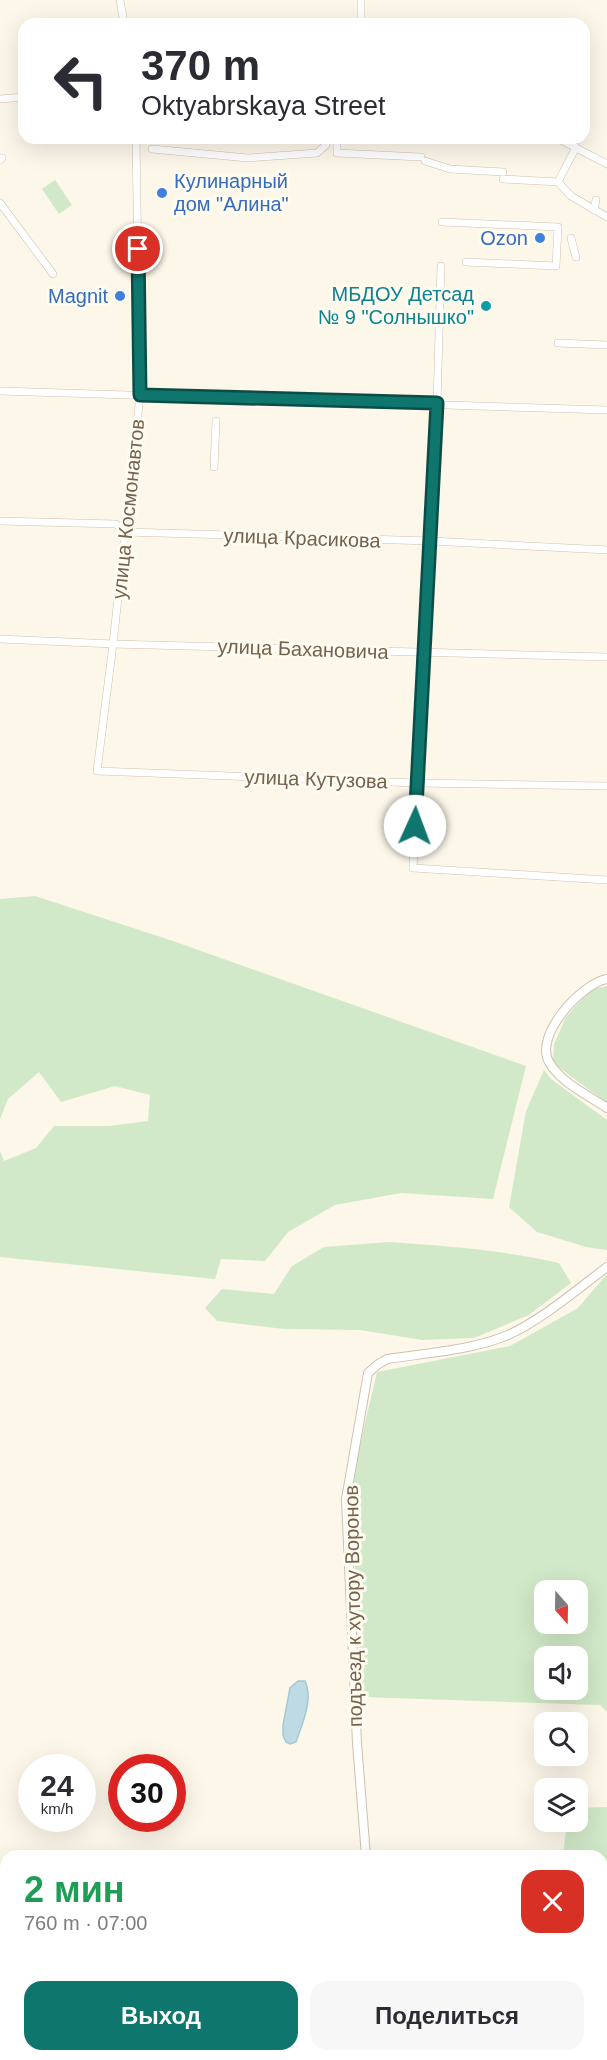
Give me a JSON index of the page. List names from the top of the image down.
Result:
{
  "streets": {
    "street": [
      "улица Космонавтов",
      "улица Красикова",
      "улица Бахановича",
      "улица Кутузова",
      "подъезд к хутору Воронов"
    ]
  },
  "crossings": [
    ["улица Космонавтов", "улица Красикова"],
    ["улица Космонавтов", "улица Бахановича"],
    ["улица Космонавтов", "улица Кутузова"]
  ],
  "places": [
    "Кулинарный дом \"Алина\"",
    "Ozon",
    "Magnit",
    "МБДОУ Детсад № 9 \"Солнышко\""
  ],
  "north": "bottom",
  "page": {
    "turn": ["370 m", "Oktyabrskaya Street"],
    "speed": "24 km/h",
    "limit": "30",
    "heading": ["2 мин", "760 m · 07:00"],
    "buttons": ["Выход", "Поделиться"]
  }
}
